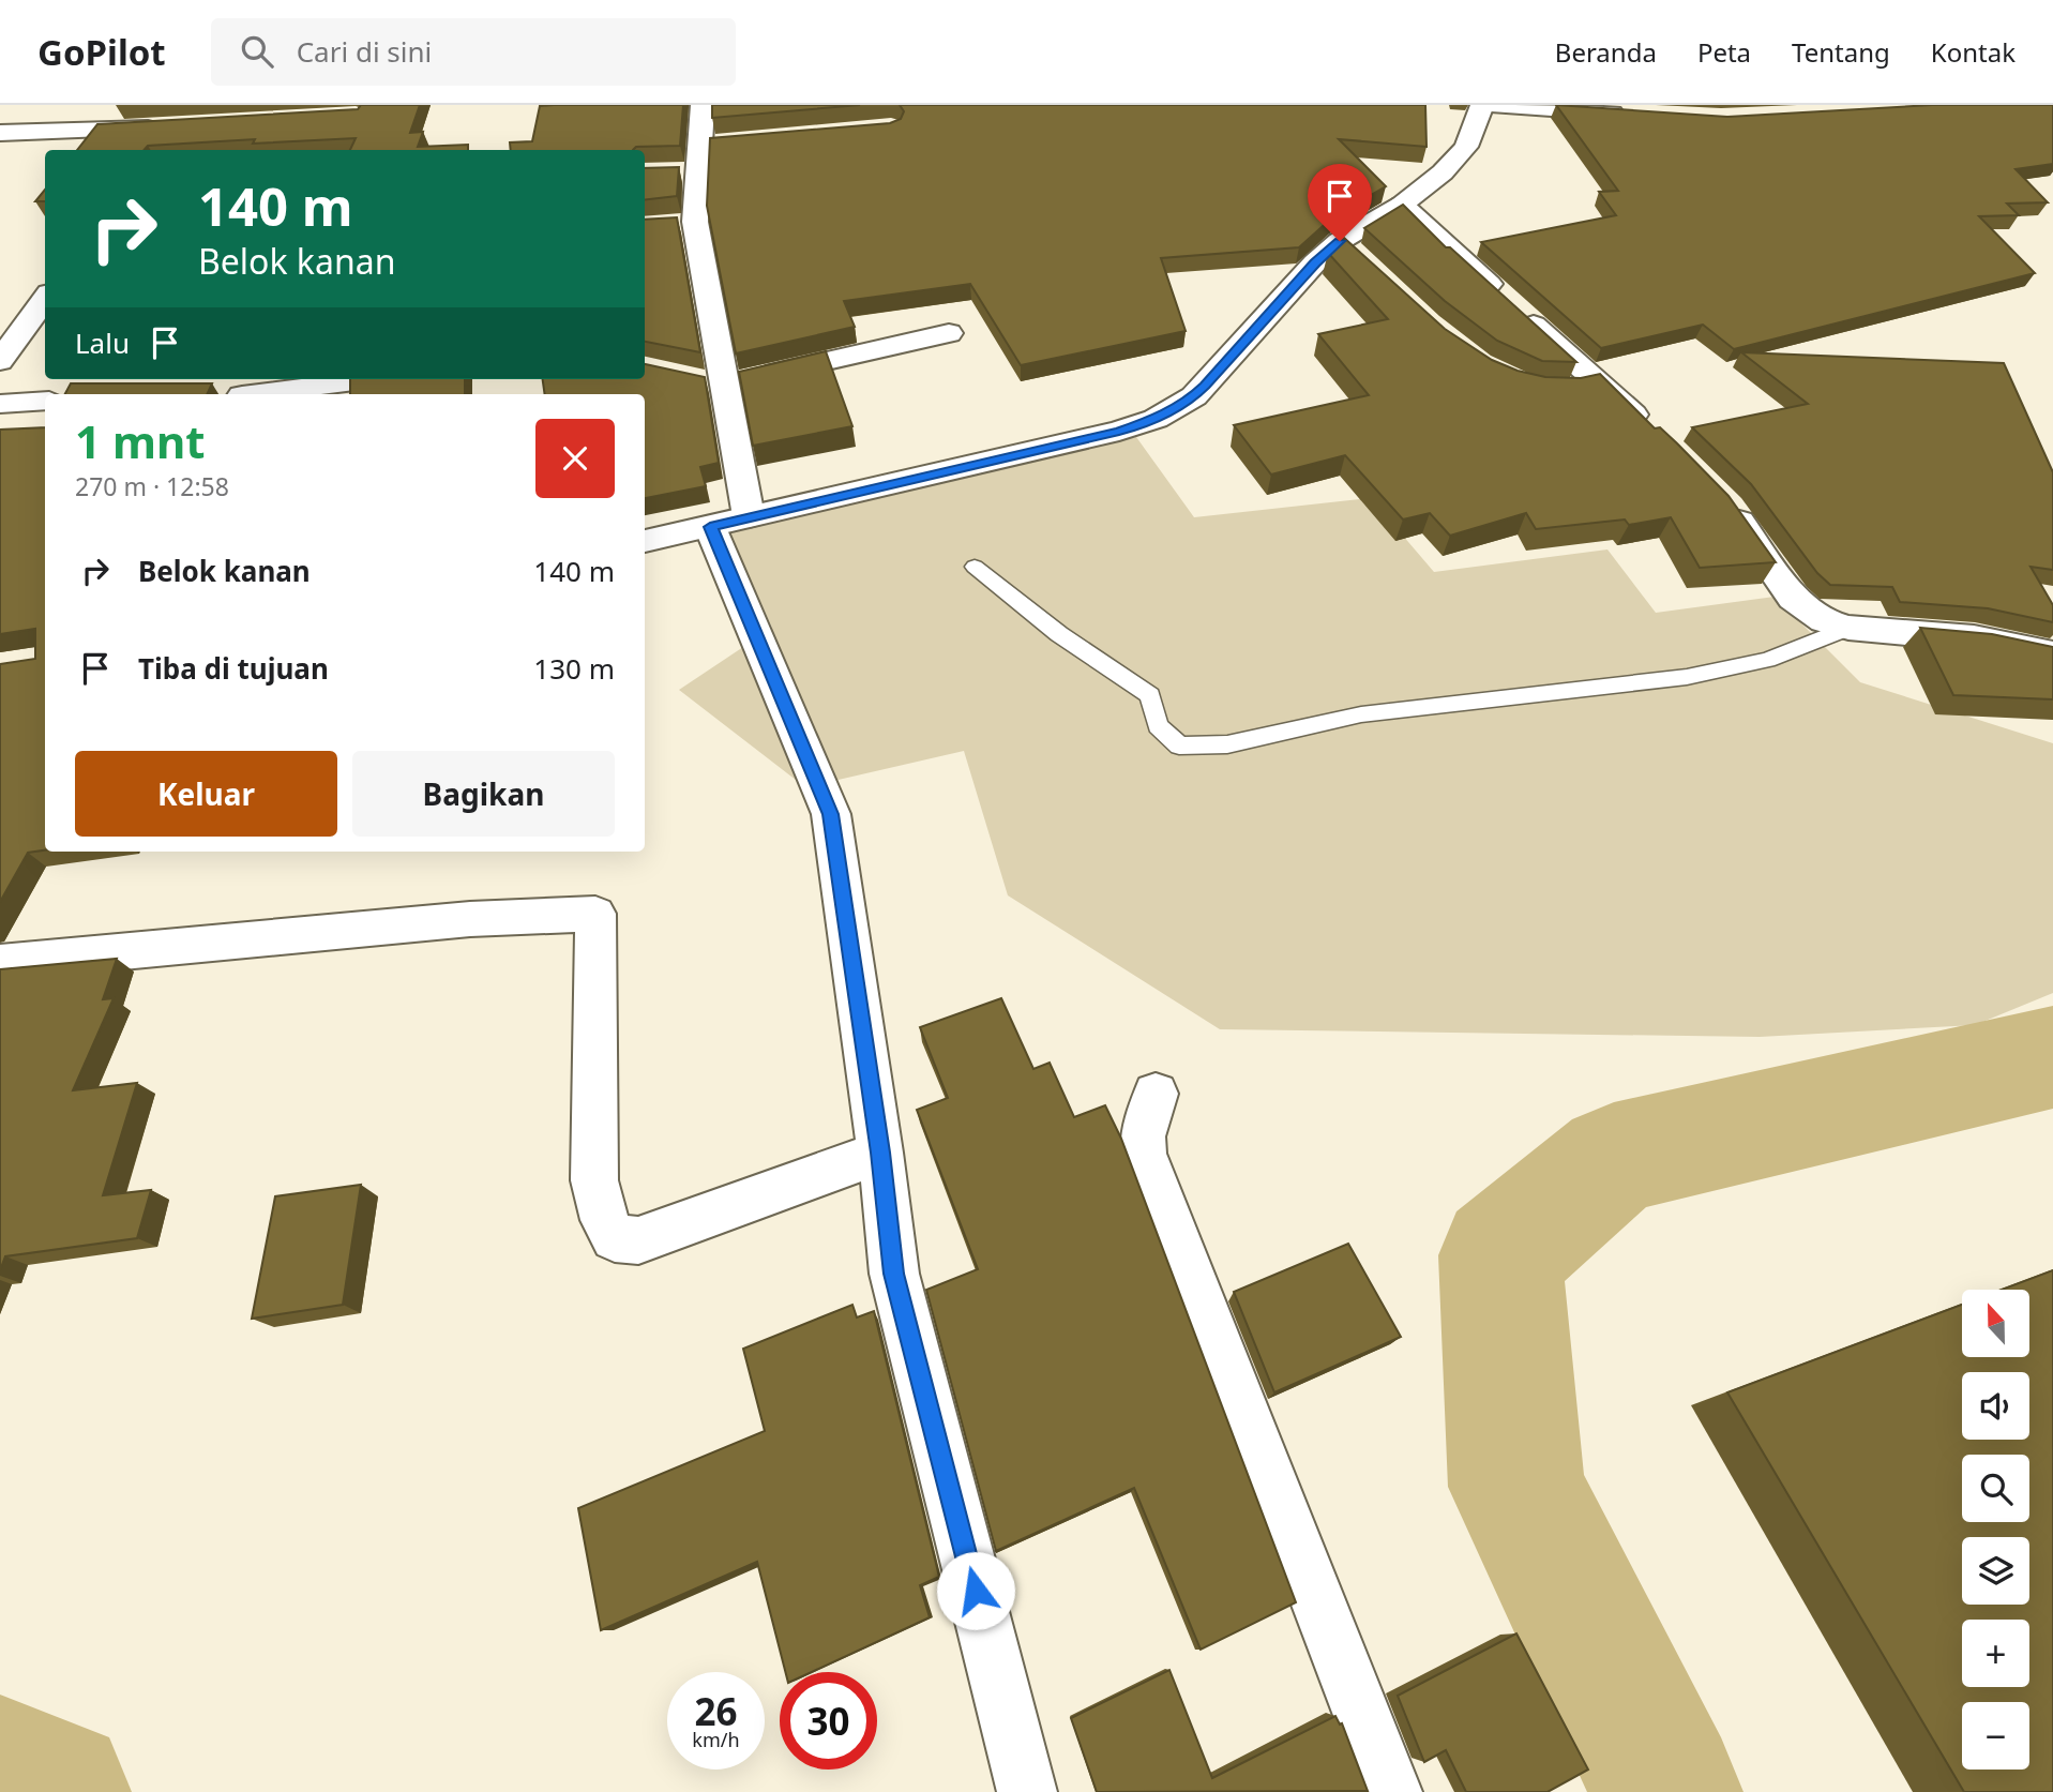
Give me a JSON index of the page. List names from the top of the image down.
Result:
{
  "north": "top",
  "page": {
    "header": "GoPilot",
    "search": "Cari di sini",
    "nav": [
      "Beranda",
      "Peta",
      "Tentang",
      "Kontak"
    ],
    "turn": ["140 m", "Belok kanan"],
    "then": "Lalu",
    "heading": ["1 mnt", "270 m · 12:58"],
    "list": [
      {
        "name": "Belok kanan",
        "value": "140 m"
      },
      {
        "name": "Tiba di tujuan",
        "value": "130 m"
      }
    ],
    "buttons": ["Keluar", "Bagikan"],
    "map_buttons": ["+", "−"],
    "speed": "26 km/h",
    "limit": "30"
  }
}
